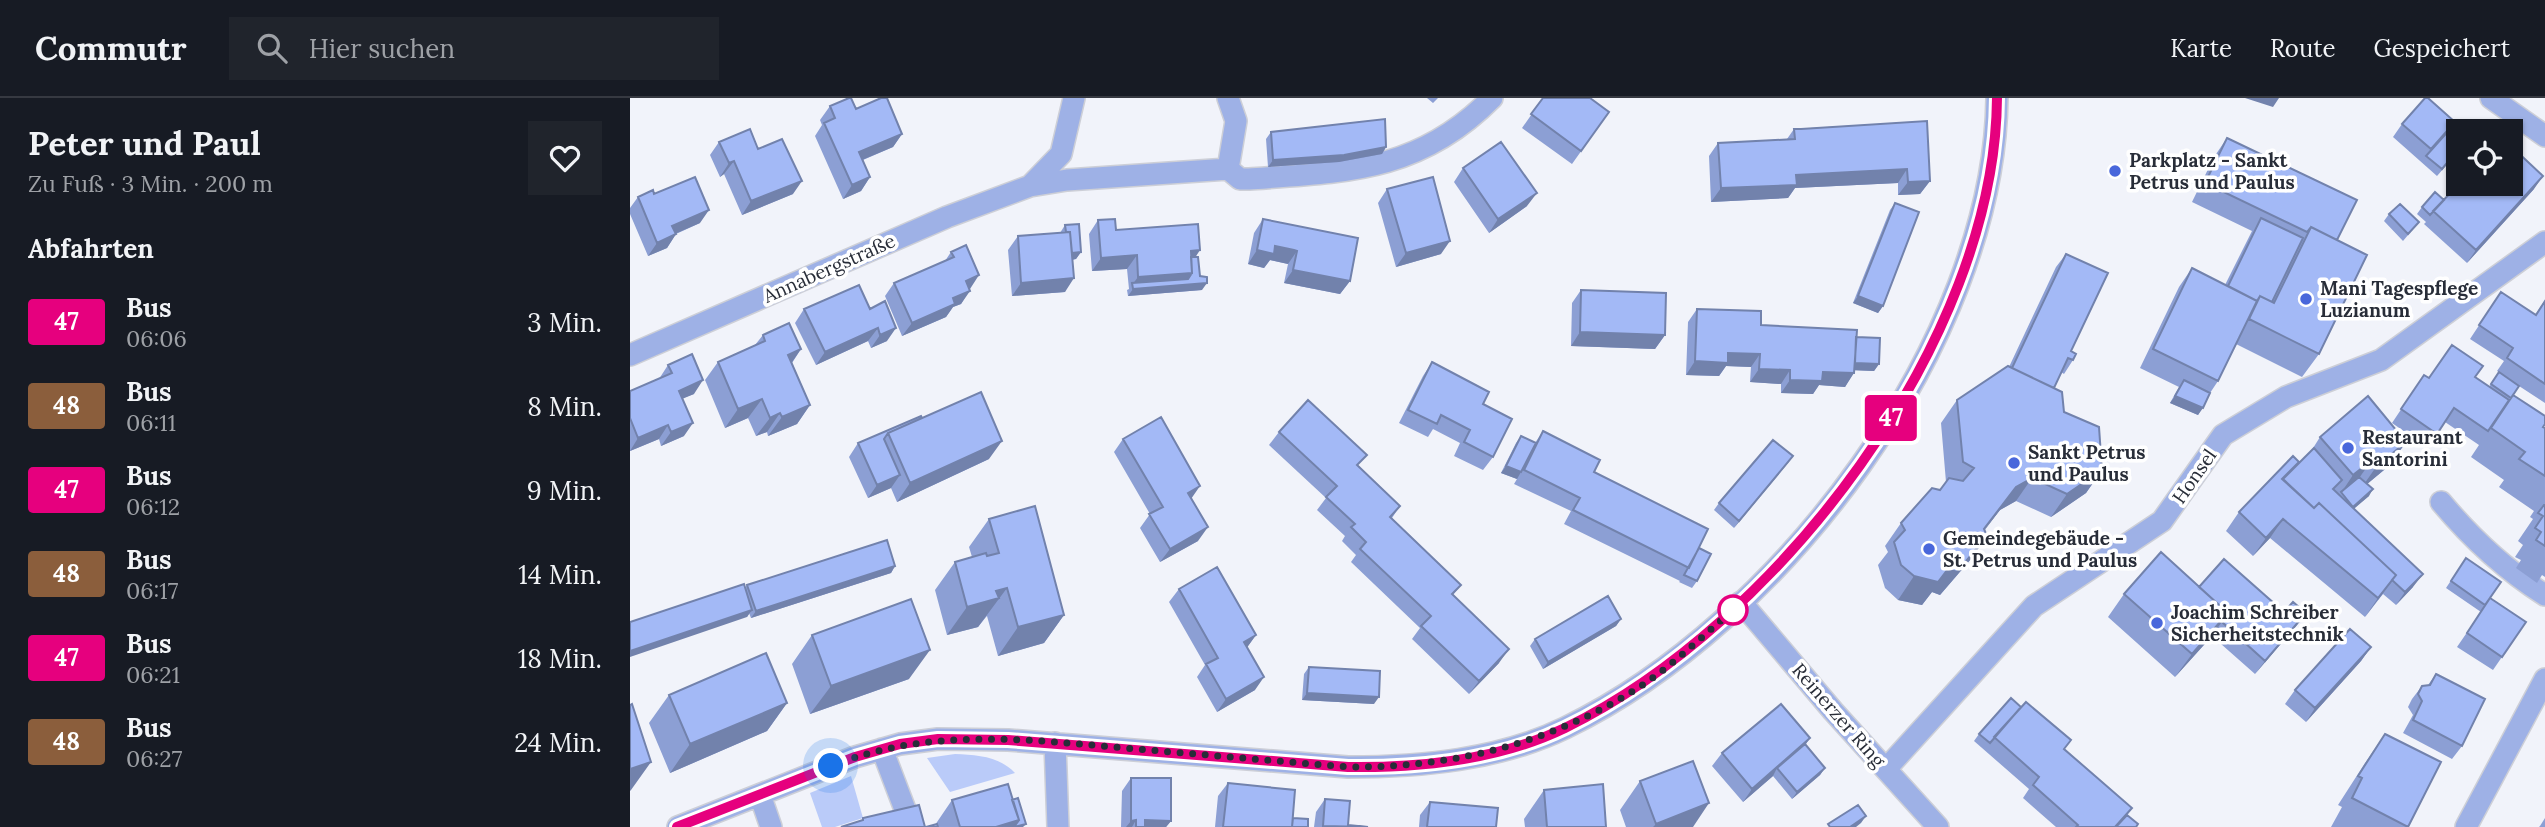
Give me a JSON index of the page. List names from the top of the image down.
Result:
{
  "streets": {
    "street": ["Annabergstraße", "Honsel", "Reinerzer Ring"]
  },
  "crossings": [
    ["Honsel", "Reinerzer Ring"]
  ],
  "places": [
    "Parkplatz - Sankt Petrus und Paulus",
    "Mani Tagespflege Luzianum",
    "Restaurant Santorini",
    "Sankt Petrus und Paulus",
    "Gemeindegebäude - St. Petrus und Paulus",
    "Joachim Schreiber Sicherheitstechnik"
  ],
  "lines": ["bus line 47"],
  "page": {
    "header": "Commutr",
    "search": "Hier suchen",
    "nav": ["Karte", "Route", "Gespeichert"],
    "heading": [
      ["Peter und Paul", "Zu Fuß · 3 Min. · 200 m"],
      "Abfahrten"
    ],
    "on_map": "47",
    "list": [
      {
        "mark": "47",
        "name": "Bus",
        "note": "06:06",
        "value": "3 Min."
      },
      {
        "mark": "48",
        "name": "Bus",
        "note": "06:11",
        "value": "8 Min."
      },
      {
        "mark": "47",
        "name": "Bus",
        "note": "06:12",
        "value": "9 Min."
      },
      {
        "mark": "48",
        "name": "Bus",
        "note": "06:17",
        "value": "14 Min."
      },
      {
        "mark": "47",
        "name": "Bus",
        "note": "06:21",
        "value": "18 Min."
      },
      {
        "mark": "48",
        "name": "Bus",
        "note": "06:27",
        "value": "24 Min."
      }
    ]
  }
}
